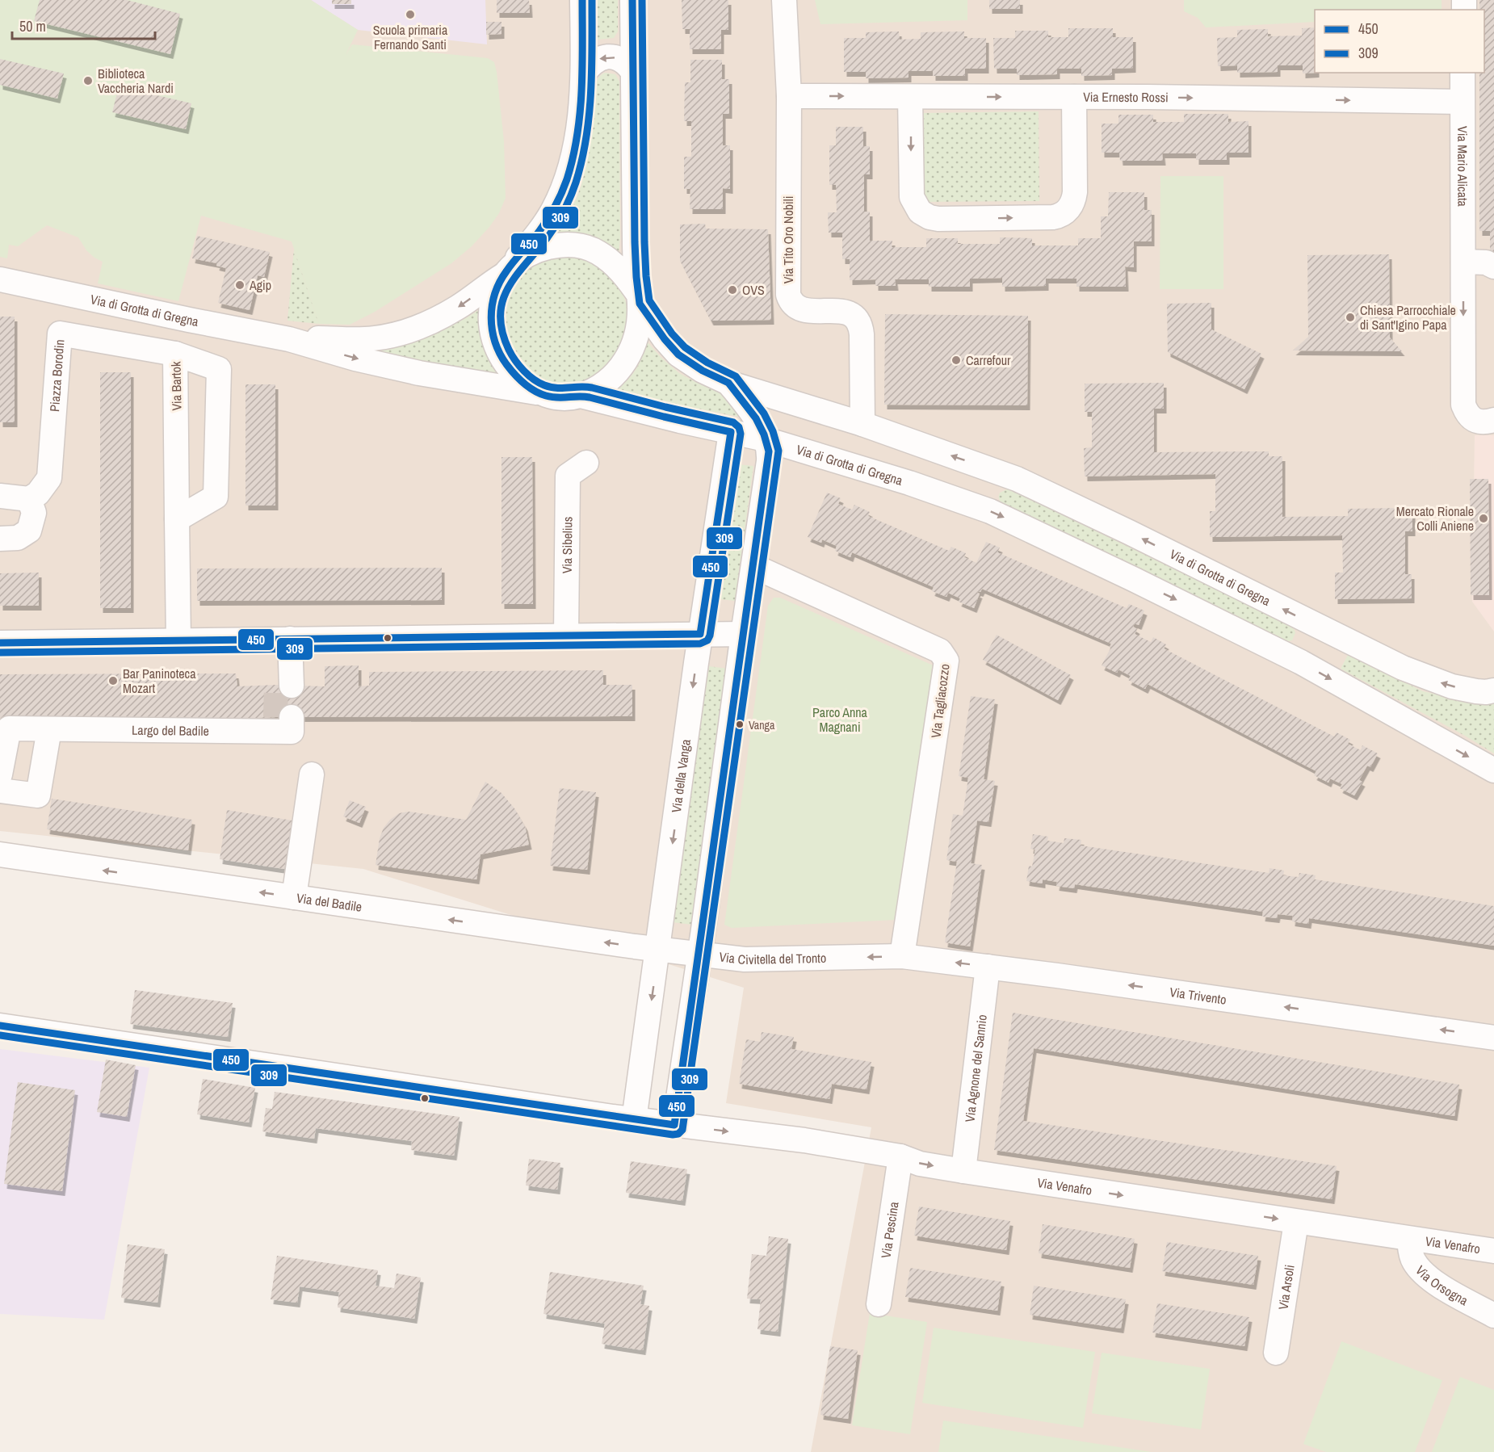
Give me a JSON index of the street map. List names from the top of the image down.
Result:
{
  "streets": {
    "street": [
      "Via Ernesto Rossi",
      "Via Mario Alicata",
      "Via Tito Oro Nobili",
      "Via di Grotta di Gregna",
      "Piazza Borodin",
      "Via Bartok",
      "Via Sibelius",
      "Via Tagliacozzo",
      "Largo del Badile",
      "Via della Vanga",
      "Via del Badile",
      "Via Civitella del Tronto",
      "Via Trivento",
      "Via Agnone del Sannio",
      "Via Venafro",
      "Via Pescina",
      "Via Orsogna",
      "Via Arsoli"
    ]
  },
  "crossings": [
    ["Via Ernesto Rossi", "Via Mario Alicata"],
    ["Via Ernesto Rossi", "Via Tito Oro Nobili"],
    ["Via Tito Oro Nobili", "Via di Grotta di Gregna"],
    ["Via di Grotta di Gregna", "Via della Vanga"],
    ["Piazza Borodin", "Via Bartok"],
    ["Via Tagliacozzo", "Via Civitella del Tronto"],
    ["Via Tagliacozzo", "Via Trivento"],
    ["Via della Vanga", "Via del Badile"],
    ["Via della Vanga", "Via Venafro"],
    ["Via del Badile", "Via Civitella del Tronto"],
    ["Via Civitella del Tronto", "Via Trivento"],
    ["Via Trivento", "Via Agnone del Sannio"],
    ["Via Agnone del Sannio", "Via Venafro"],
    ["Via Venafro", "Via Pescina"],
    ["Via Venafro", "Via Orsogna"],
    ["Via Venafro", "Via Arsoli"]
  ],
  "one_way": [
    "Via Ernesto Rossi",
    "Via Mario Alicata",
    "Via del Badile",
    "Via Civitella del Tronto",
    "Via Trivento",
    "Via Venafro"
  ],
  "parks": ["Parco Anna Magnani"],
  "places": [
    "Scuola primaria Fernando Santi",
    "Biblioteca Vaccheria Nardi",
    "Agip",
    "OVS",
    "Chiesa Parrocchiale di Sant'Igino Papa",
    "Carrefour",
    "Mercato Rionale Colli Aniene",
    "Bar Paninoteca Mozart",
    "Vanga"
  ],
  "lines": ["transit line 450", "transit line 309"],
  "legend": ["450", "309"],
  "scale_bar": "50 m"
}
